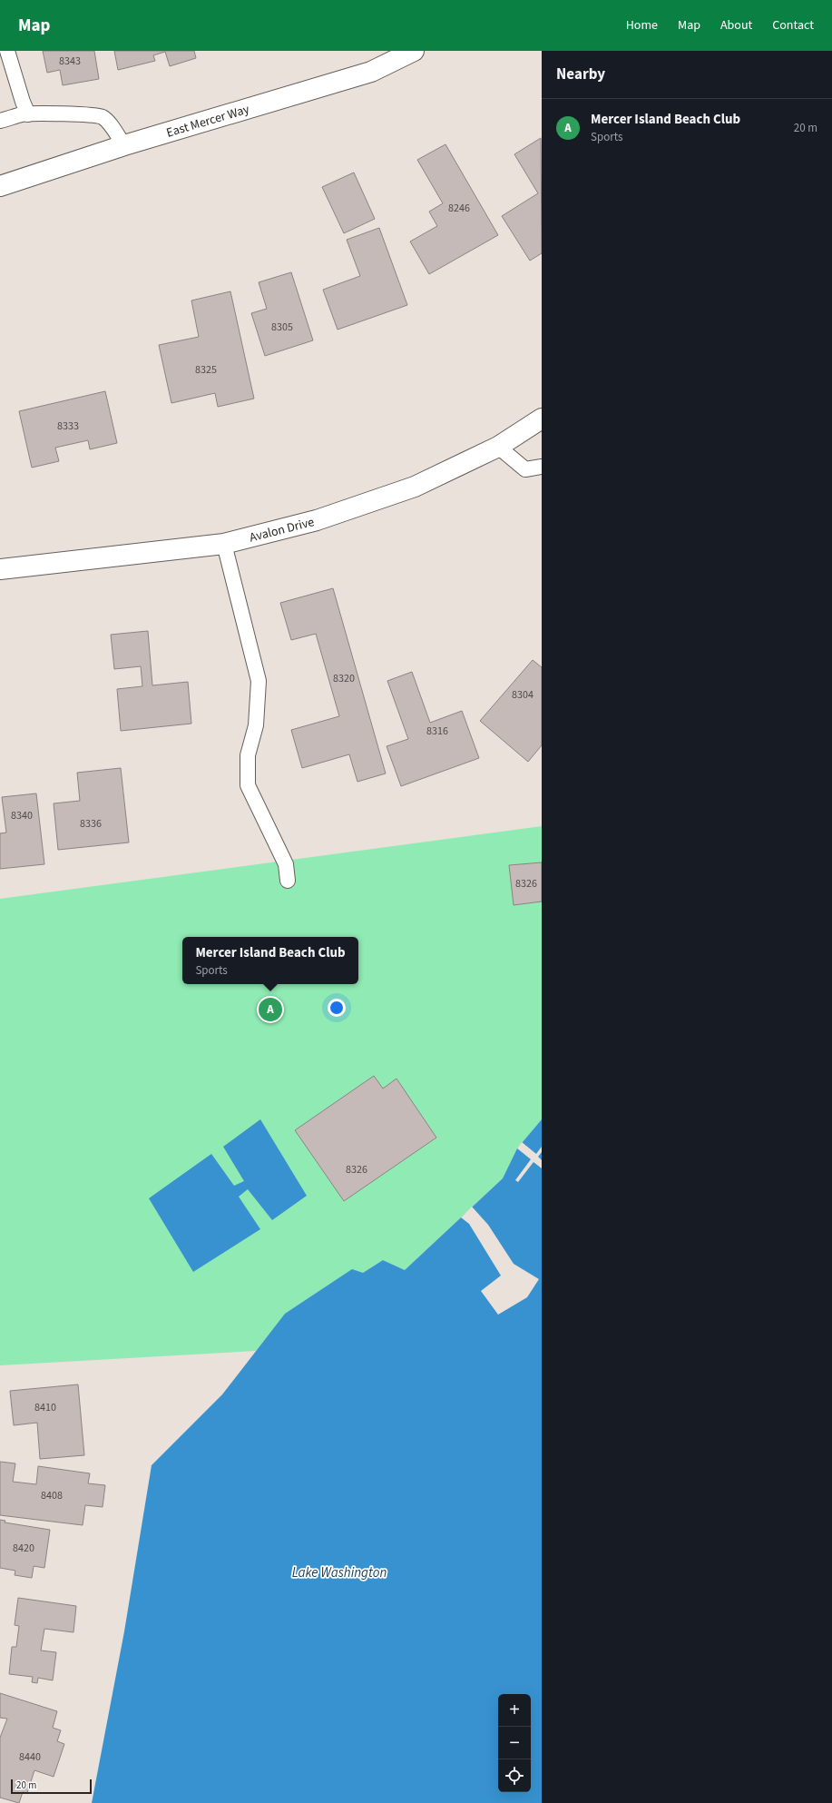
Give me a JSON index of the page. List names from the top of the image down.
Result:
{
  "streets": {
    "street": ["East Mercer Way", "Avalon Drive"]
  },
  "water": ["Lake Washington"],
  "house_numbers": [
    "8343",
    "8246",
    "8305",
    "8325",
    "8333",
    "8320",
    "8304",
    "8316",
    "8340",
    "8336",
    "8326",
    "8326",
    "8410",
    "8408",
    "8420",
    "8440"
  ],
  "scale_bar": "20 m",
  "page": {
    "header": "Map",
    "nav": [
      "Home",
      "Map",
      "About",
      "Contact"
    ],
    "heading": "Nearby",
    "list": [
      {
        "mark": "A",
        "name": "Mercer Island Beach Club",
        "note": "Sports",
        "value": "20 m"
      }
    ],
    "popup": ["Mercer Island Beach Club", "Sports"],
    "pins": "A",
    "map_buttons": ["+", "−"],
    "scale": "20 m"
  }
}
